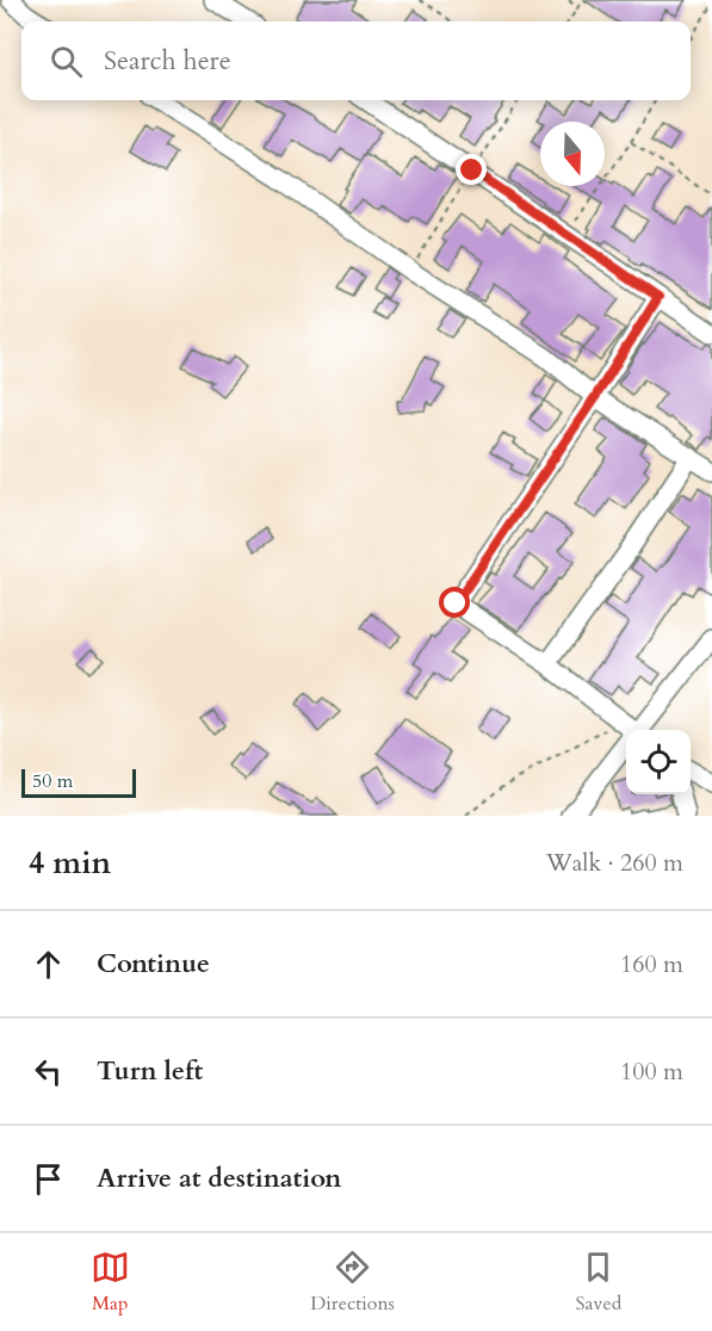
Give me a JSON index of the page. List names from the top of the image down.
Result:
{
  "scale_bar": "50 m",
  "north": "bottom",
  "page": {
    "search": "Search here",
    "scale": "50 m",
    "heading": ["4 min", "Walk · 260 m"],
    "list": [
      ["Continue", "160 m"],
      ["Turn left", "100 m"],
      "Arrive at destination"
    ],
    "nav": ["Map", "Directions", "Saved"]
  }
}
